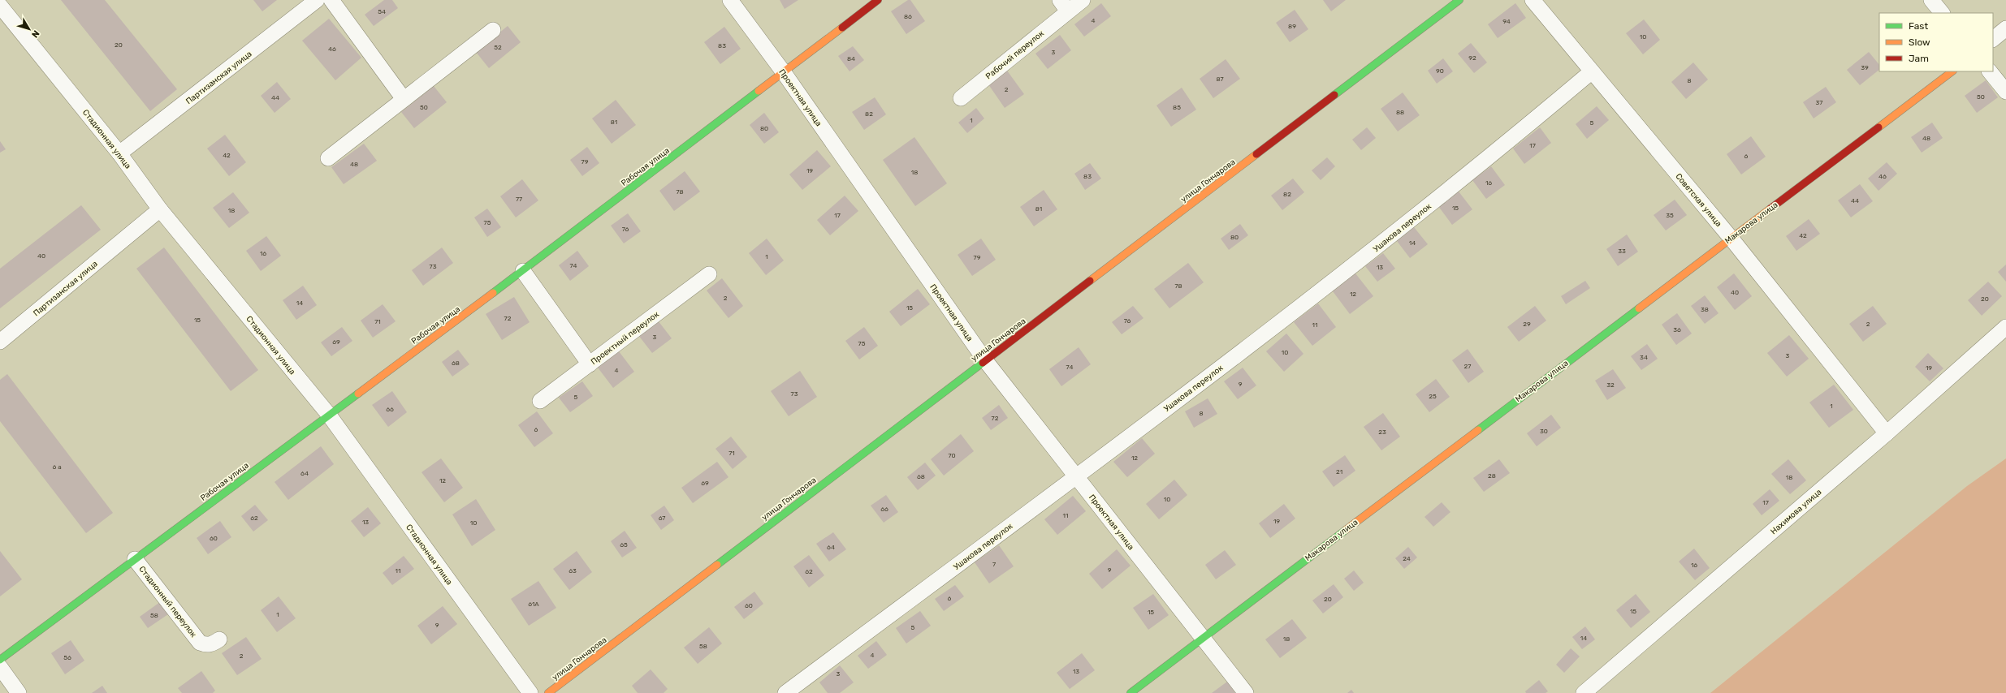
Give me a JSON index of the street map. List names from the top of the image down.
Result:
{
  "streets": {
    "street": [
      "Рабочий переулок",
      "Партизанская улица",
      "Проектная улица",
      "Стадионная улица",
      "Рабочая улица",
      "улица Гончарова",
      "Советская улица",
      "Макарова улица",
      "Ушакова переулок",
      "Проектный переулок",
      "Нахимова улица",
      "Стадионный переулок"
    ]
  },
  "crossings": [
    ["Партизанская улица", "Стадионная улица"],
    ["Проектная улица", "Рабочая улица"],
    ["Проектная улица", "улица Гончарова"],
    ["Проектная улица", "Макарова улица"],
    ["Проектная улица", "Ушакова переулок"],
    ["Стадионная улица", "Рабочая улица"],
    ["Рабочая улица", "Стадионный переулок"],
    ["Советская улица", "Макарова улица"],
    ["Советская улица", "Ушакова переулок"],
    ["Советская улица", "Нахимова улица"]
  ],
  "house_numbers": [
    "54",
    "86",
    "4",
    "94",
    "89",
    "10",
    "20",
    "83",
    "52",
    "46",
    "3",
    "92",
    "84",
    "39",
    "90",
    "87",
    "8",
    "2",
    "50",
    "44",
    "37",
    "50",
    "85",
    "88",
    "82",
    "1",
    "81",
    "5",
    "80",
    "48",
    "17",
    "42",
    "6",
    "79",
    "48",
    "19",
    "18",
    "83",
    "46",
    "16",
    "78",
    "82",
    "77",
    "44",
    "15",
    "81",
    "18",
    "17",
    "35",
    "75",
    "76",
    "42",
    "80",
    "14",
    "33",
    "16",
    "40",
    "1",
    "79",
    "74",
    "73",
    "13",
    "78",
    "40",
    "12",
    "2",
    "20",
    "14",
    "15",
    "38",
    "72",
    "15",
    "76",
    "71",
    "29",
    "2",
    "11",
    "36",
    "3",
    "69",
    "75",
    "10",
    "3",
    "34",
    "68",
    "27",
    "74",
    "19",
    "4",
    "9",
    "32",
    "73",
    "25",
    "5",
    "1",
    "66",
    "8",
    "72",
    "6",
    "30",
    "23",
    "71",
    "70",
    "12",
    "6 а",
    "21",
    "64",
    "28",
    "68",
    "18",
    "12",
    "69",
    "10",
    "17",
    "66",
    "11",
    "62",
    "67",
    "19",
    "13",
    "10",
    "60",
    "65",
    "64",
    "24",
    "7",
    "16",
    "9",
    "11",
    "63",
    "62",
    "6",
    "20",
    "61А",
    "60",
    "15",
    "15",
    "1",
    "58",
    "9",
    "5",
    "14",
    "18",
    "58",
    "4",
    "2",
    "56",
    "13",
    "3"
  ],
  "legend": ["Fast", "Slow", "Jam"],
  "north": "bottom right"
}
